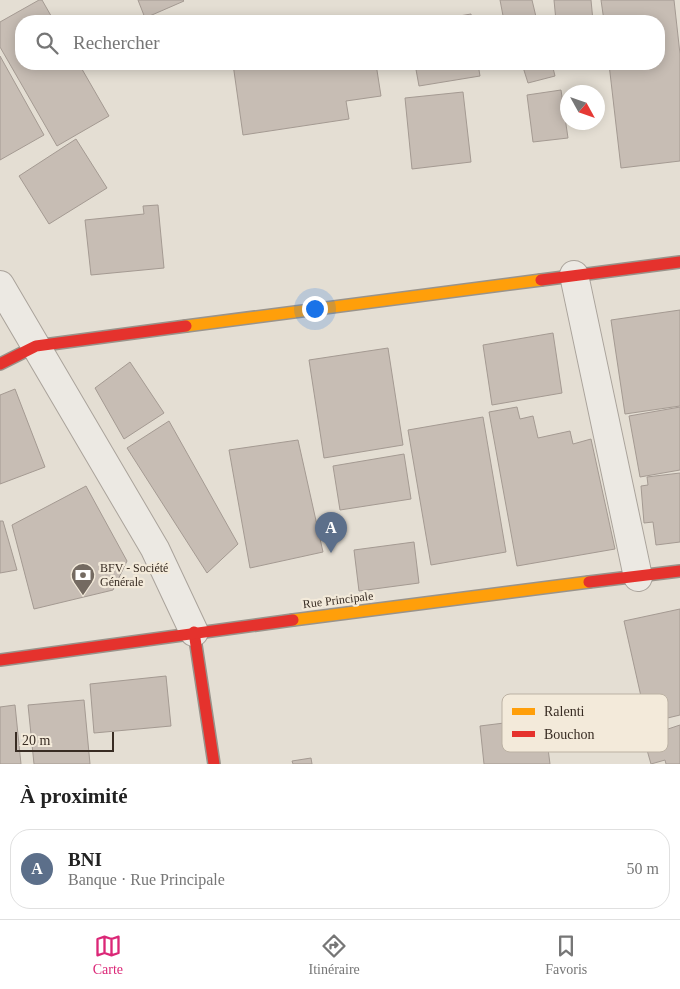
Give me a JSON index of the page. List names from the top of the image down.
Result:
{
  "streets": {
    "street": ["Rue Principale"]
  },
  "places": {
    "bank": ["BFV - Société Générale"]
  },
  "legend": ["Ralenti", "Bouchon"],
  "scale_bar": "20 m",
  "north": "bottom right",
  "page": {
    "search": "Rechercher",
    "pins": "A",
    "scale": "20 m",
    "heading": "À proximité",
    "list": [
      {
        "mark": "A",
        "name": "BNI",
        "note": "Banque · Rue Principale",
        "value": "50 m"
      }
    ],
    "nav": ["Carte", "Itinéraire", "Favoris"]
  }
}
